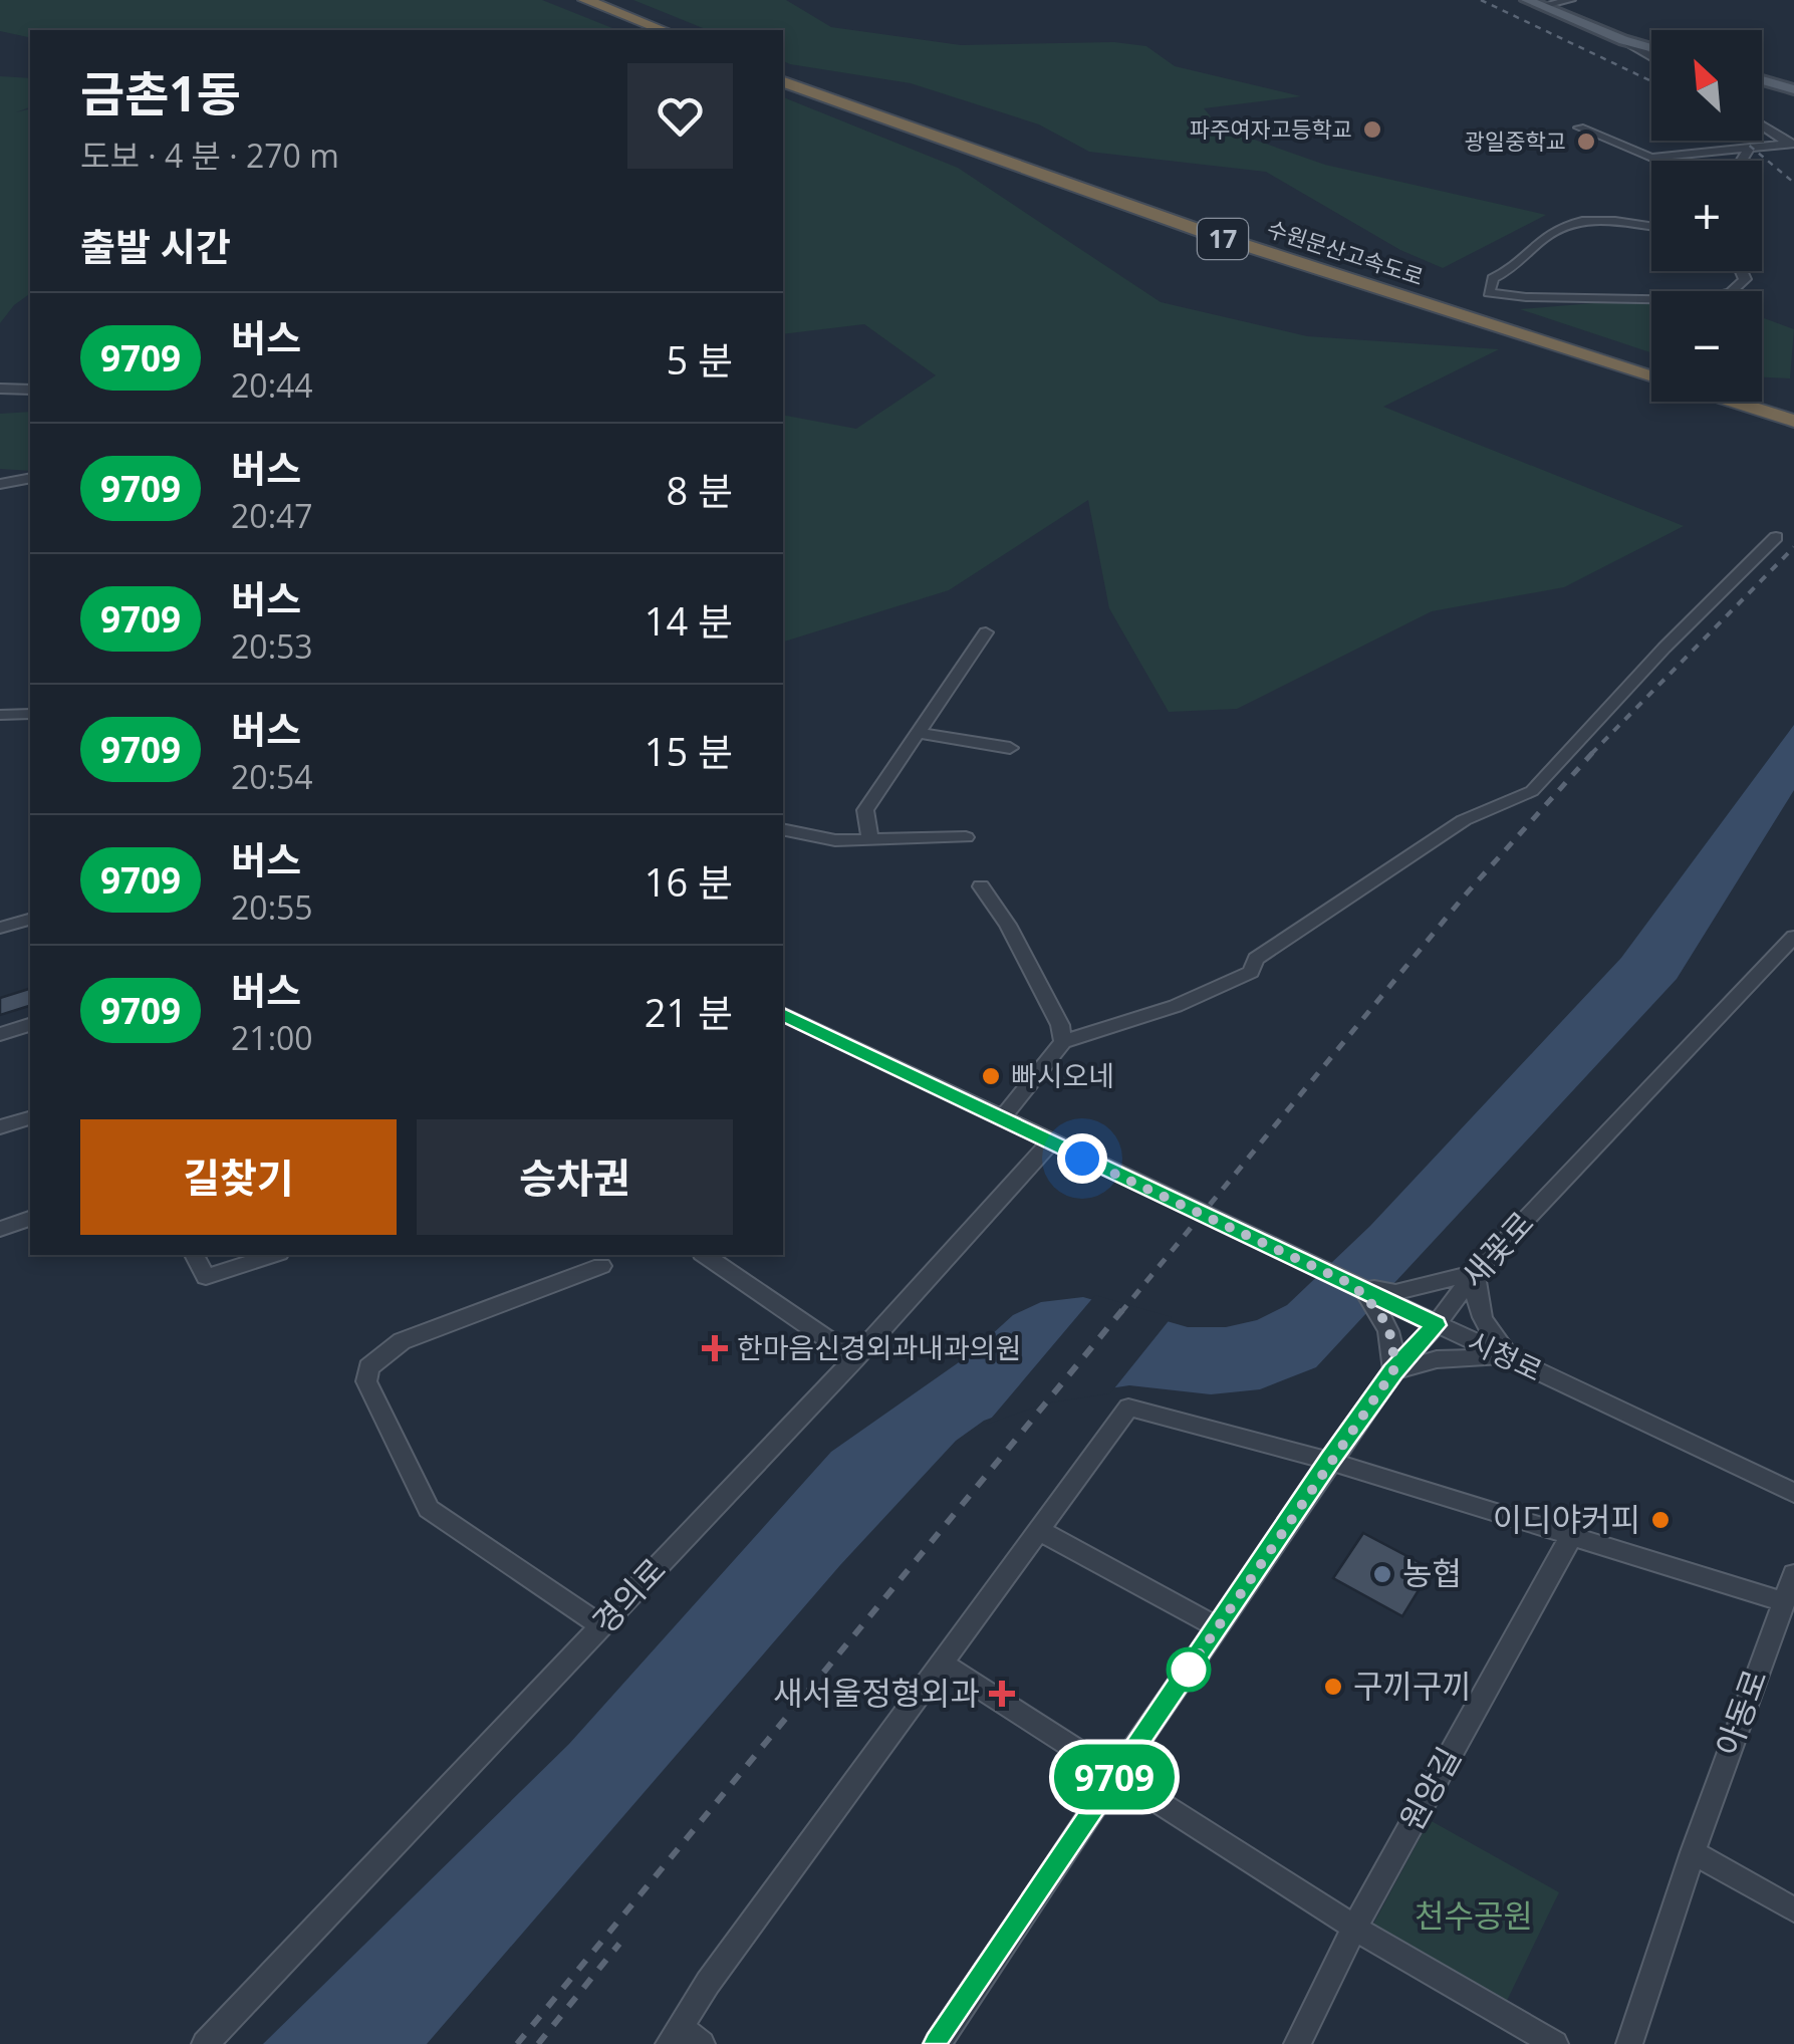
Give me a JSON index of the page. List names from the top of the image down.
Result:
{
  "streets": {
    "highway": ["17", "수원문산고속도로"],
    "street": [
      "새꽃로",
      "시청로",
      "경의로",
      "아동로",
      "원앙길"
    ]
  },
  "crossings": [
    ["새꽃로", "시청로"]
  ],
  "parks": ["천수공원"],
  "places": {
    "other": [
      "파주여자고등학교",
      "광일중학교",
      "빠시오네",
      "이디야커피",
      "농협",
      "구끼구끼"
    ],
    "health": ["한마음신경외과내과의원", "새서울정형외과"]
  },
  "lines": ["bus line 9709"],
  "north": "top left",
  "page": {
    "on_map": "9709",
    "map_buttons": ["+", "−"],
    "heading": [
      ["금촌1동", "도보 · 4 분 · 270 m"],
      "출발 시간"
    ],
    "list": [
      {
        "mark": "9709",
        "name": "버스",
        "note": "20:44",
        "value": "5 분"
      },
      {
        "mark": "9709",
        "name": "버스",
        "note": "20:47",
        "value": "8 분"
      },
      {
        "mark": "9709",
        "name": "버스",
        "note": "20:53",
        "value": "14 분"
      },
      {
        "mark": "9709",
        "name": "버스",
        "note": "20:54",
        "value": "15 분"
      },
      {
        "mark": "9709",
        "name": "버스",
        "note": "20:55",
        "value": "16 분"
      },
      {
        "mark": "9709",
        "name": "버스",
        "note": "21:00",
        "value": "21 분"
      }
    ],
    "buttons": ["길찾기", "승차권"]
  }
}
